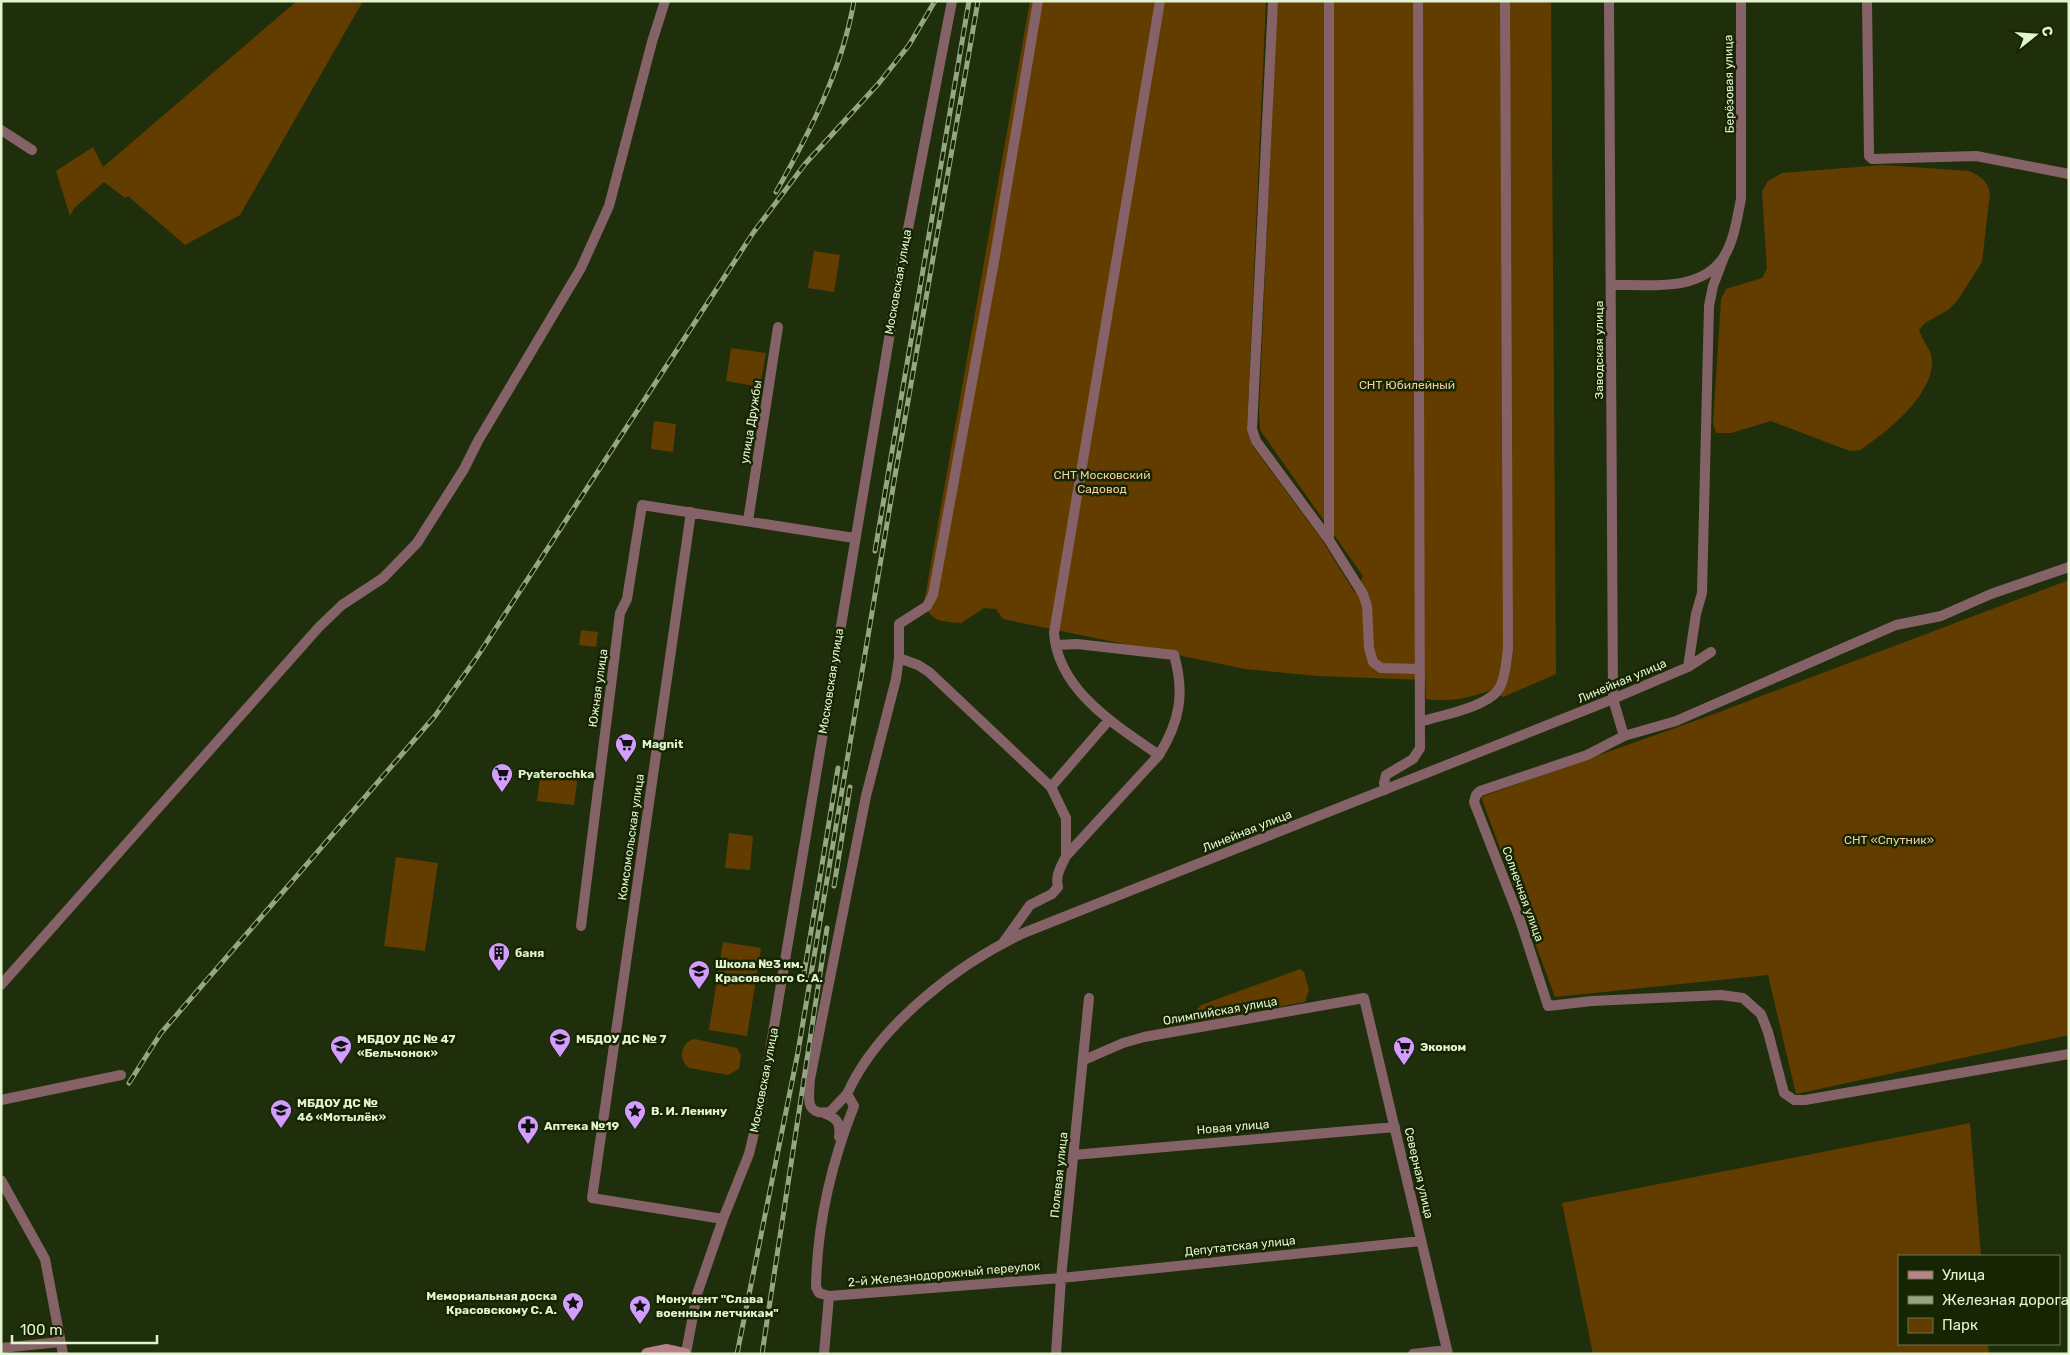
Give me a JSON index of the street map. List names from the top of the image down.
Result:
{
  "streets": {
    "street": [
      "Берёзовая улица",
      "Московская улица",
      "Заводская улица",
      "улица Дружбы",
      "Линейная улица",
      "Южная улица",
      "Комсомольская улица",
      "Солнечная улица",
      "Олимпийская улица",
      "Новая улица",
      "Северная улица",
      "Полевая улица",
      "Депутатская улица",
      "2-й Железнодорожный переулок"
    ]
  },
  "crossings": [
    ["Берёзовая улица", "Линейная улица"],
    ["Московская улица", "Комсомольская улица"],
    ["Заводская улица", "Линейная улица"],
    ["Заводская улица", "Солнечная улица"],
    ["Южная улица", "Комсомольская улица"],
    ["Олимпийская улица", "Северная улица"],
    ["Олимпийская улица", "Полевая улица"],
    ["Новая улица", "Северная улица"],
    ["Новая улица", "Полевая улица"],
    ["Северная улица", "Депутатская улица"],
    ["Полевая улица", "Депутатская улица"],
    ["Полевая улица", "2-й Железнодорожный переулок"],
    ["Депутатская улица", "2-й Железнодорожный переулок"]
  ],
  "parks": ["СНТ Юбилейный", "СНТ Московский Садовод", "СНТ «Спутник»"],
  "places": {
    "supermarket": ["Magnit", "Pyaterochka", "Эконом"],
    "building": ["баня"],
    "school or university": [
      "Школа №3 им. Красовского С. А.",
      "МБДОУ ДС № 7",
      "МБДОУ ДС № 47 «Бельчонок»",
      "МБДОУ ДC № 46 «Мотылёк»"
    ],
    "place": ["В. И. Ленину", "Мемориальная доска Красовскому С. А.", "Монумент \"Слава военным летчикам\""],
    "pharmacy": ["Аптека №19"]
  },
  "legend": ["Улица", "Железная дорога", "Парк"],
  "scale_bar": "100 m",
  "north": "right"
}
